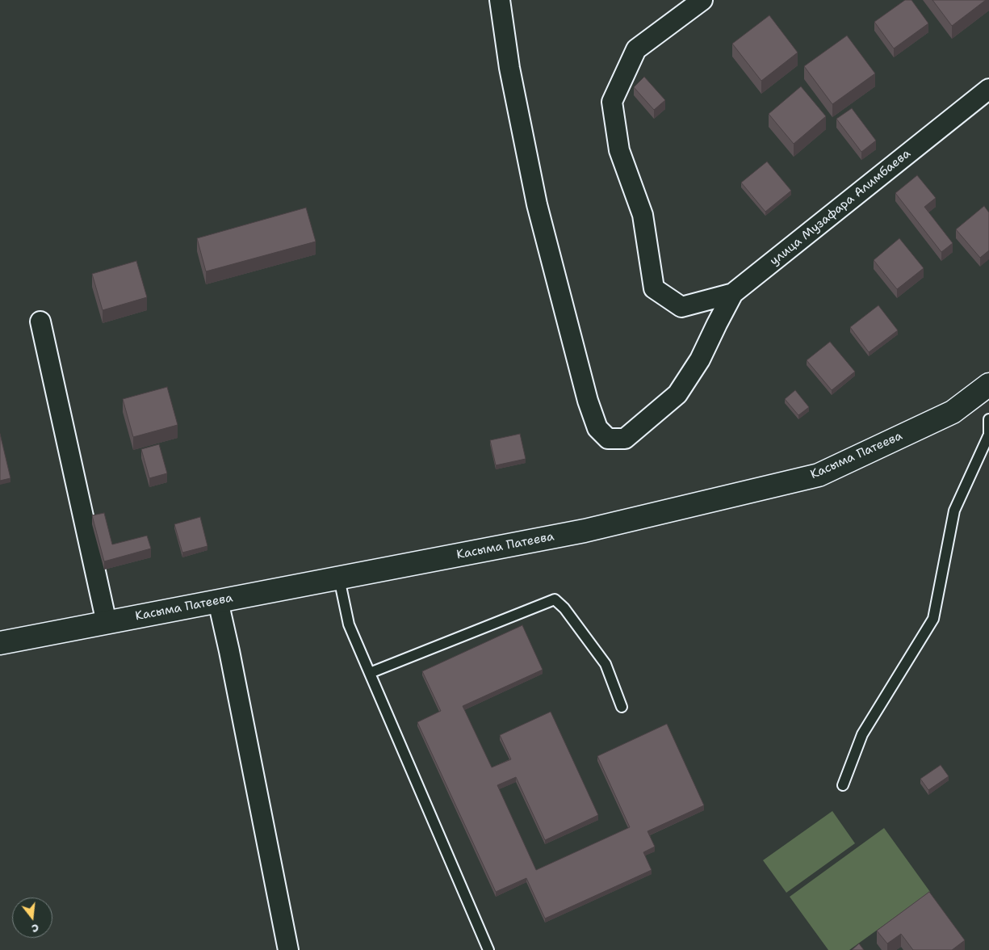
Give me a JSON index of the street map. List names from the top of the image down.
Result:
{
  "streets": {
    "main road": ["Касыма Патеева"],
    "street": ["улица Музафара Алимбаева"]
  },
  "north": "bottom"
}
